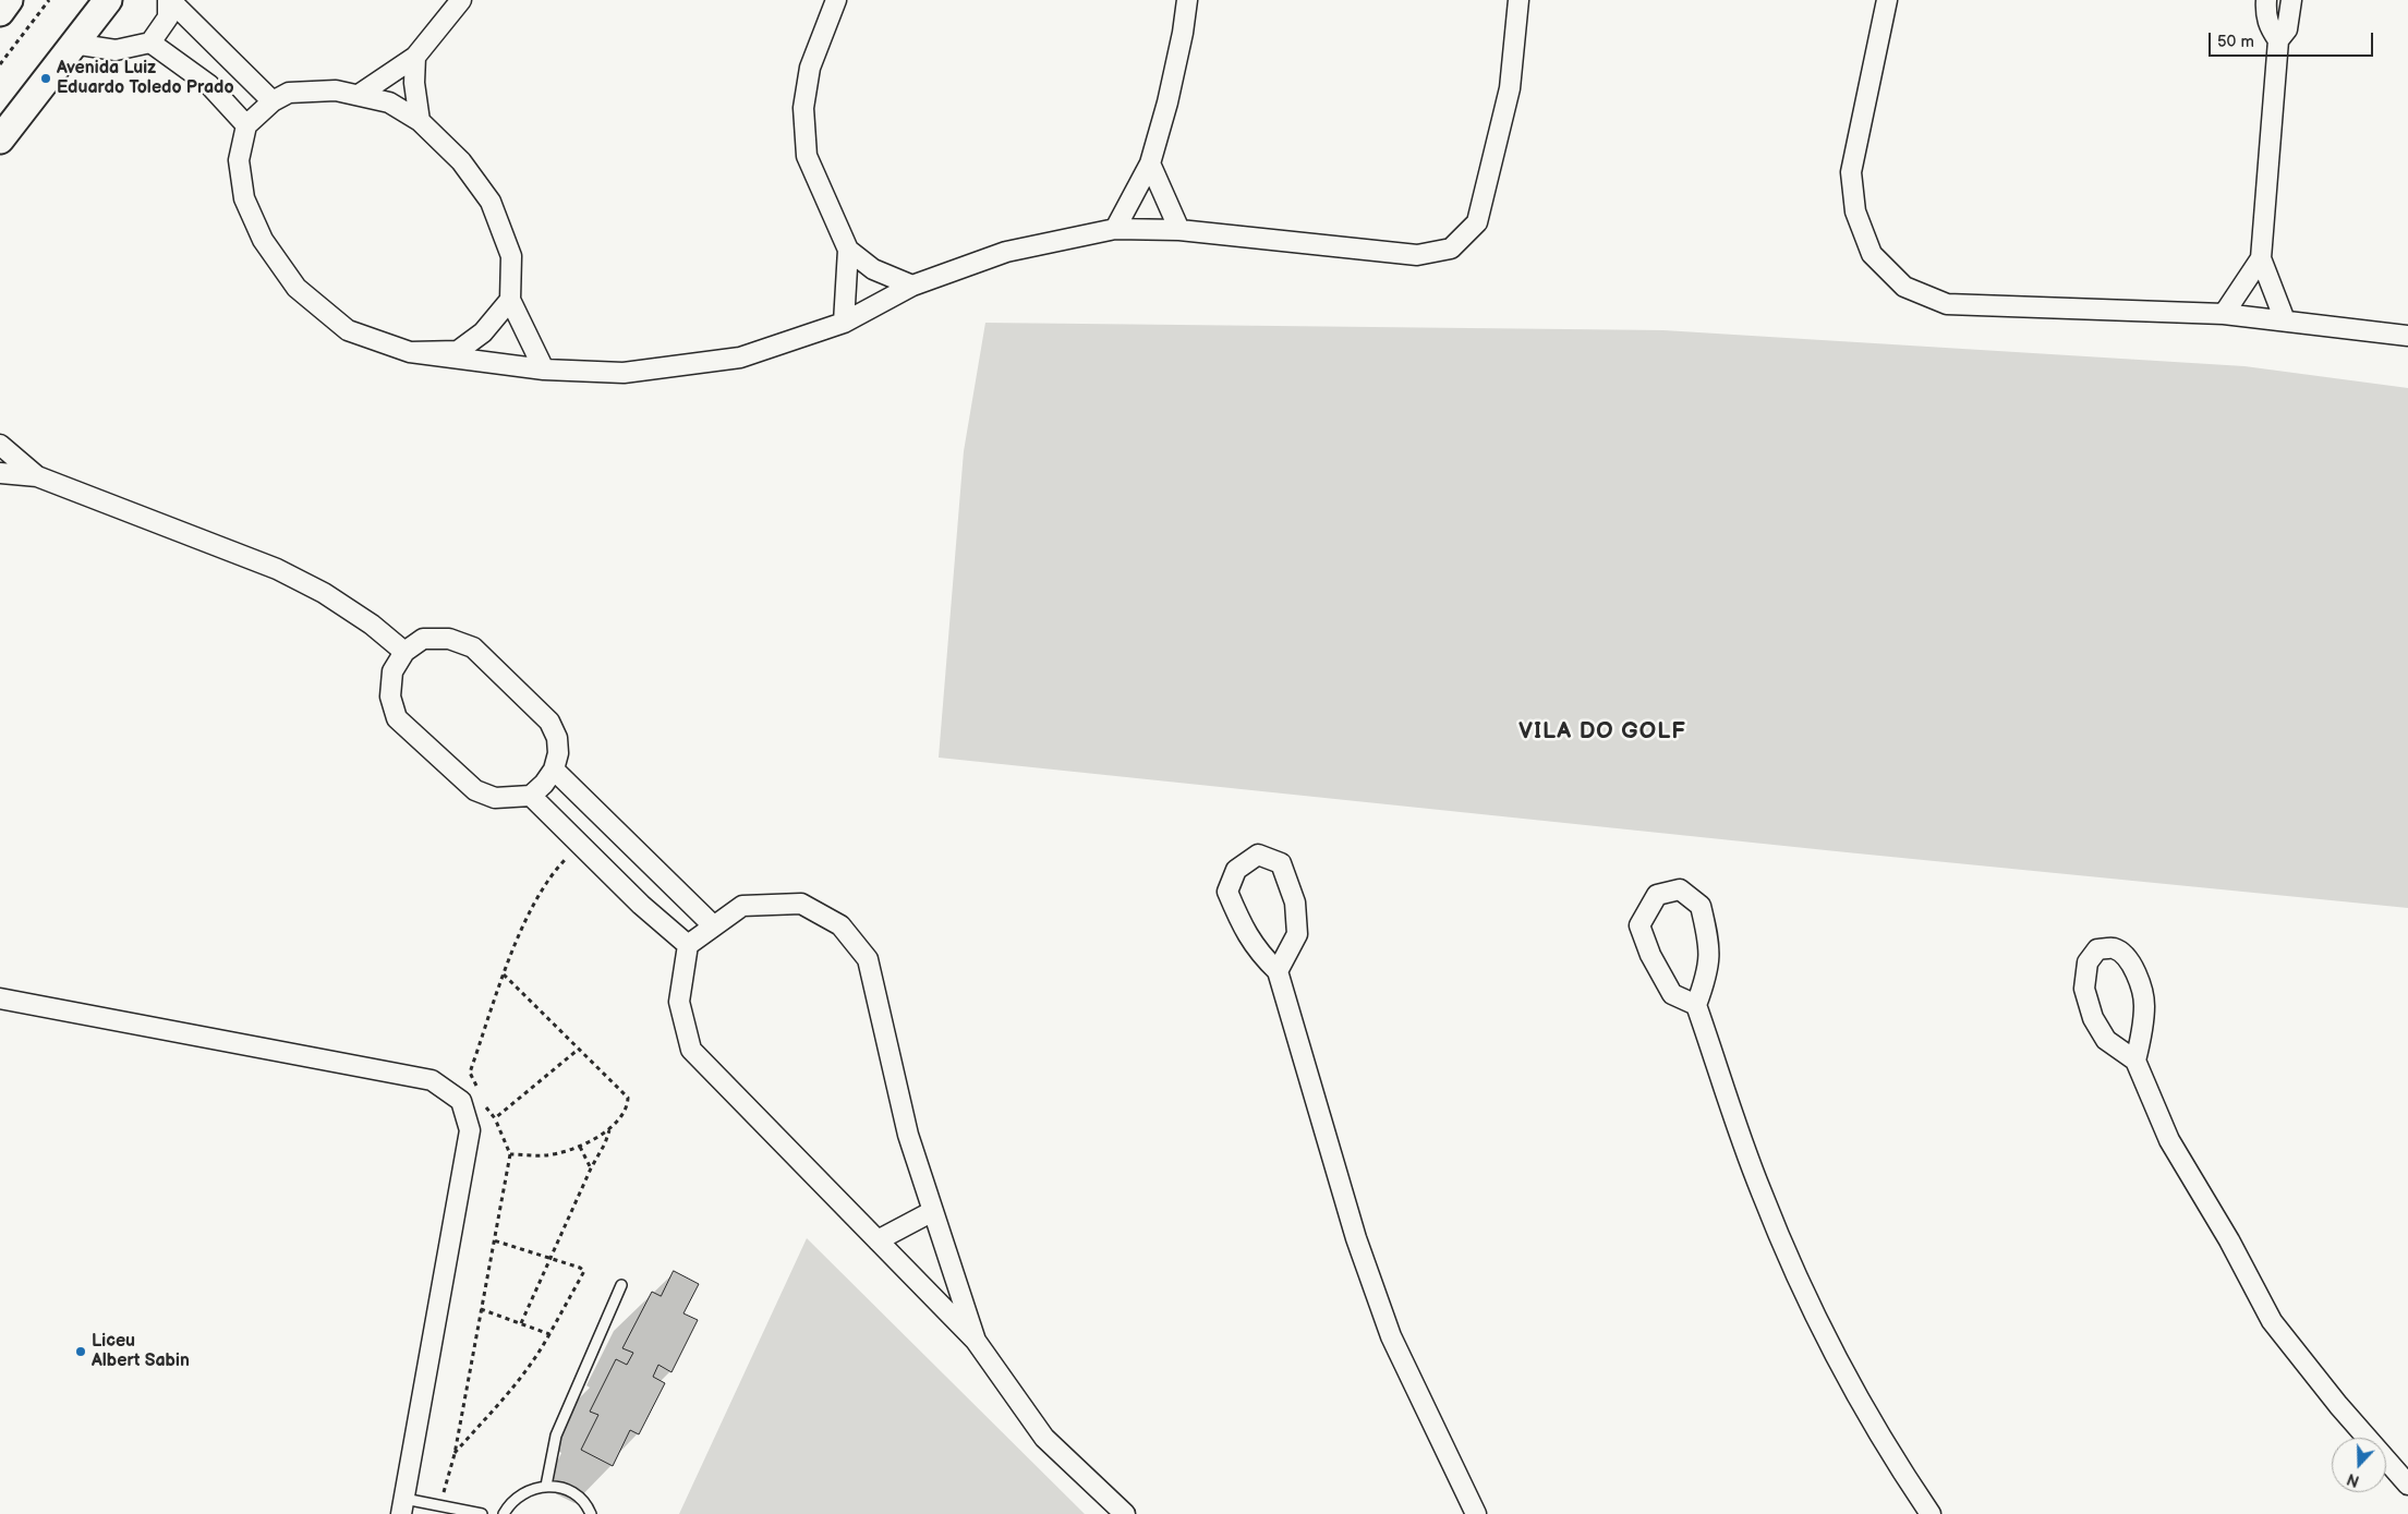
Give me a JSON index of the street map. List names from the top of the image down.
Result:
{
  "districts": ["VILA DO GOLF"],
  "places": ["Avenida Luiz Eduardo Toledo Prado", "Liceu Albert Sabin"],
  "scale_bar": "50 m",
  "north": "bottom"
}
